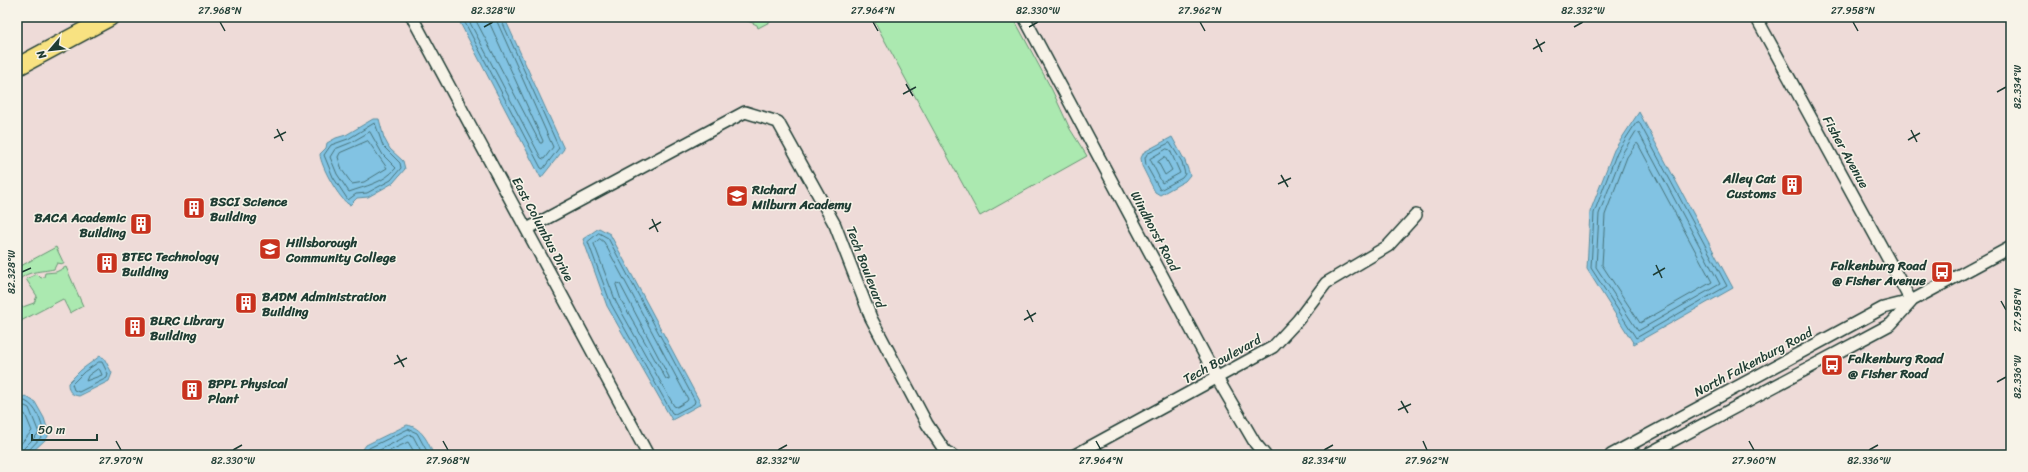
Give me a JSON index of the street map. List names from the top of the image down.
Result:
{
  "streets": {
    "street": [
      "Fisher Avenue",
      "East Columbus Drive",
      "Windhorst Road",
      "Tech Boulevard",
      "North Falkenburg Road"
    ]
  },
  "crossings": [
    ["Fisher Avenue", "North Falkenburg Road"],
    ["East Columbus Drive", "Tech Boulevard"],
    ["Windhorst Road", "Tech Boulevard"]
  ],
  "places": {
    "building": [
      "Alley Cat Customs",
      "BSCI Science Building",
      "BACA Academic Building",
      "BTEC Technology Building",
      "BADM Administration Building",
      "BLRC Library Building",
      "BPPL Physical Plant"
    ],
    "school or university": ["Richard Milburn Academy", "Hillsborough Community College"],
    "bus stop": ["Falkenburg Road @ Fisher Avenue", "Falkenburg Road @ Fisher Road"]
  },
  "scale_bar": "50 m",
  "north": "bottom left",
  "coordinates": [
    "27.968°N",
    "82.328°W",
    "27.964°N",
    "82.330°W",
    "27.962°N",
    "82.332°W",
    "27.958°N",
    "82.334°W",
    "82.336°W",
    "27.970°N",
    "27.960°N"
  ]
}
